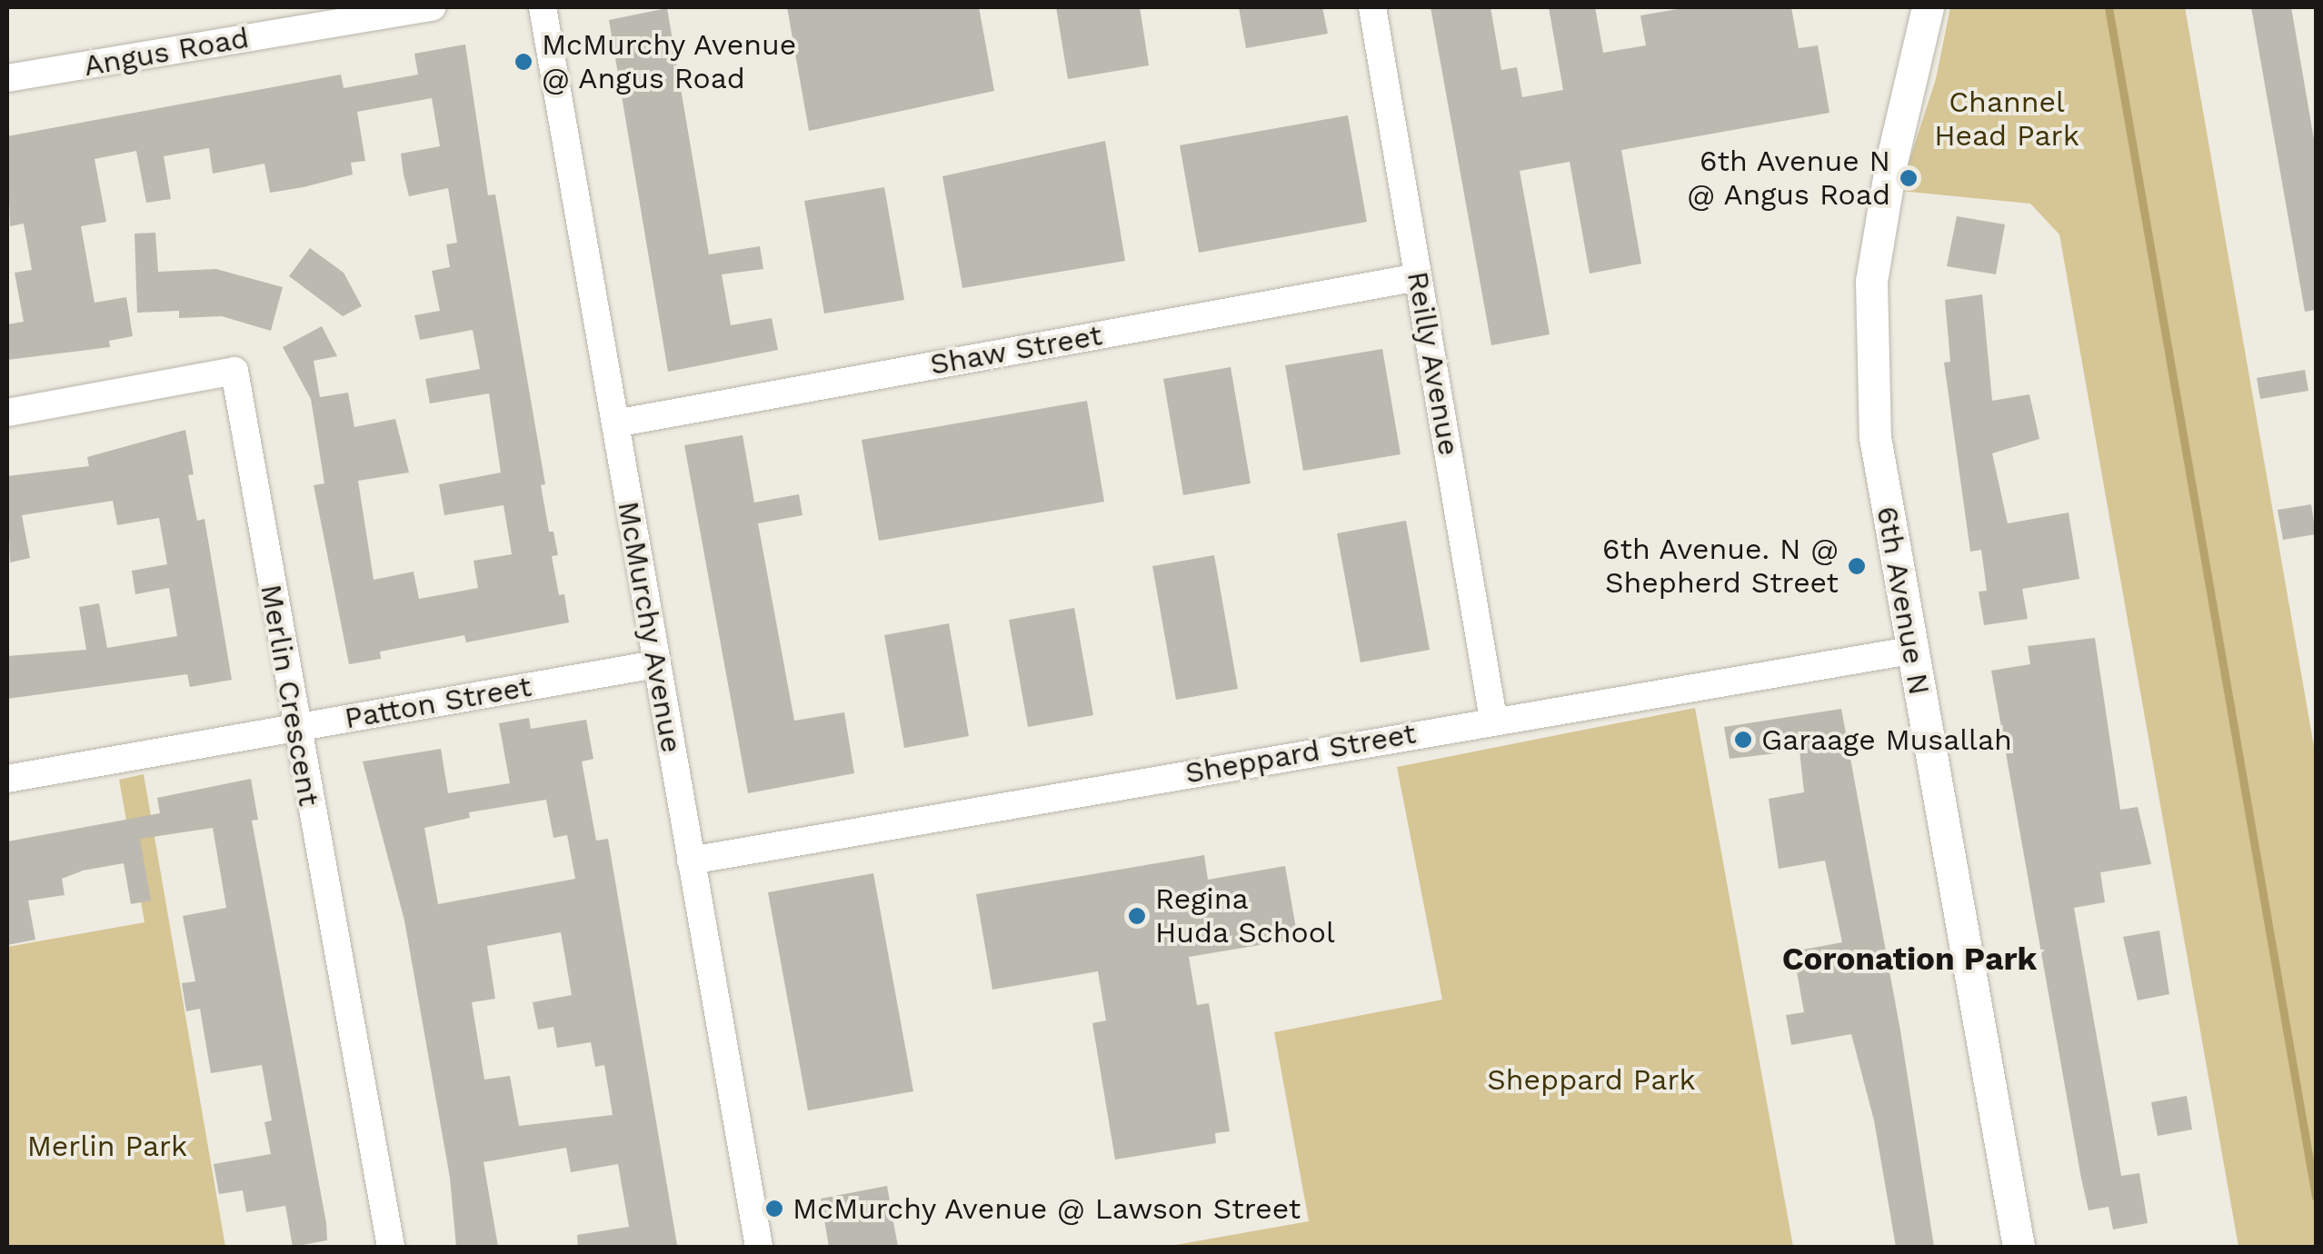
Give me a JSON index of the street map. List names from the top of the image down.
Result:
{
  "streets": {
    "street": [
      "Angus Road",
      "Shaw Street",
      "Reilly Avenue",
      "6th Avenue N",
      "McMurchy Avenue",
      "Merlin Crescent",
      "Patton Street",
      "Sheppard Street"
    ]
  },
  "crossings": [
    ["Shaw Street", "Reilly Avenue"],
    ["Shaw Street", "McMurchy Avenue"],
    ["Reilly Avenue", "Sheppard Street"],
    ["6th Avenue N", "Sheppard Street"],
    ["McMurchy Avenue", "Patton Street"],
    ["McMurchy Avenue", "Sheppard Street"],
    ["Merlin Crescent", "Patton Street"]
  ],
  "districts": ["Coronation Park"],
  "parks": ["Channel Head Park", "Sheppard Park", "Merlin Park"],
  "places": [
    "McMurchy Avenue @ Angus Road",
    "6th Avenue N @ Angus Road",
    "6th Avenue. N @ Shepherd Street",
    "Garaage Musallah",
    "Regina Huda School",
    "McMurchy Avenue @ Lawson Street"
  ]
}
